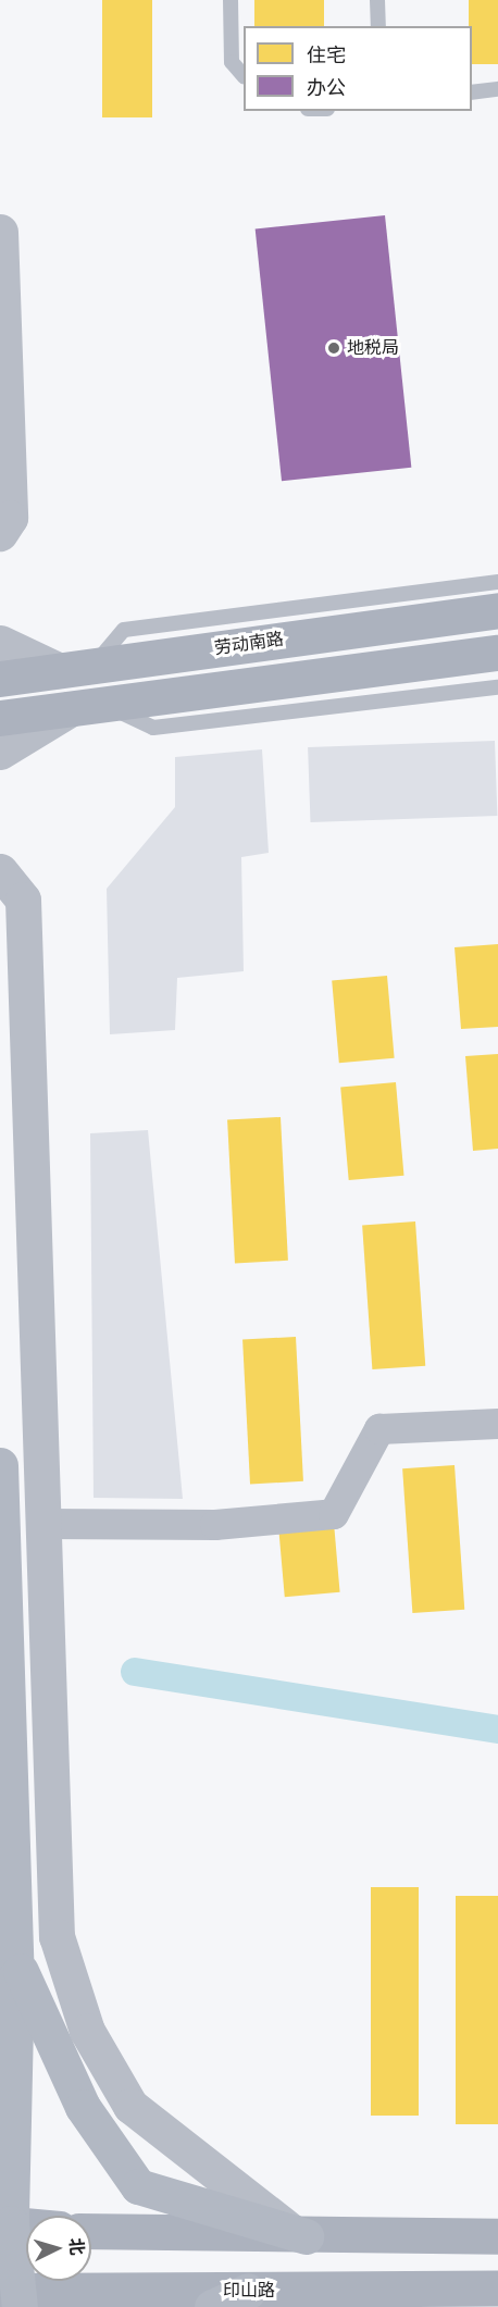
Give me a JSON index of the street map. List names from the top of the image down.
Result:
{
  "streets": {
    "main road": ["劳动南路", "印山路"]
  },
  "places": ["地税局"],
  "legend": ["住宅", "办公"],
  "north": "right"
}
